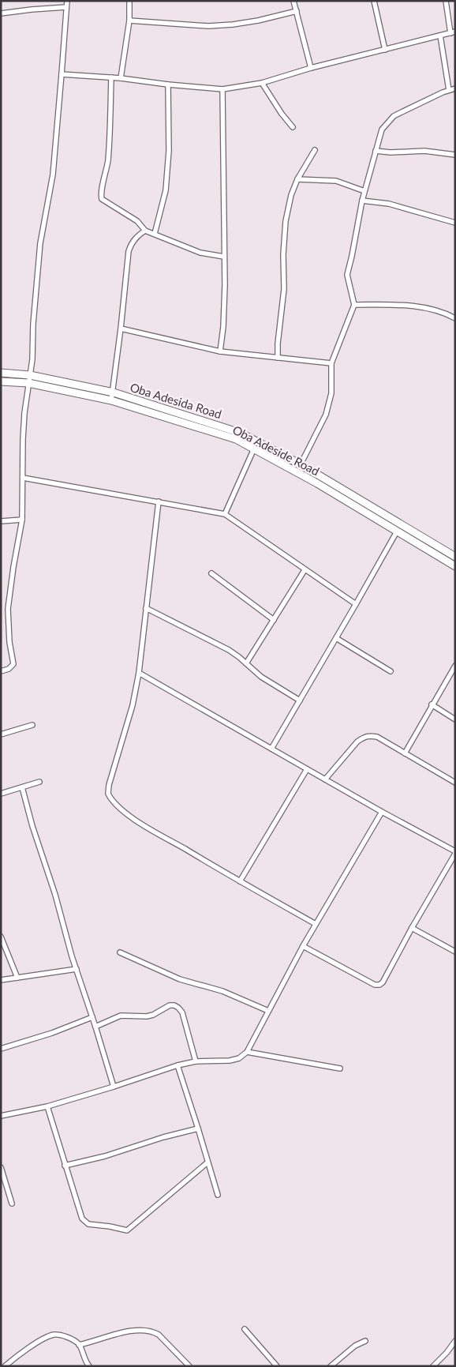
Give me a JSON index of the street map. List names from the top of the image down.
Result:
{
  "streets": {
    "main road": ["Oba Adesida Road", "Oba Adeside Road"]
  }
}
